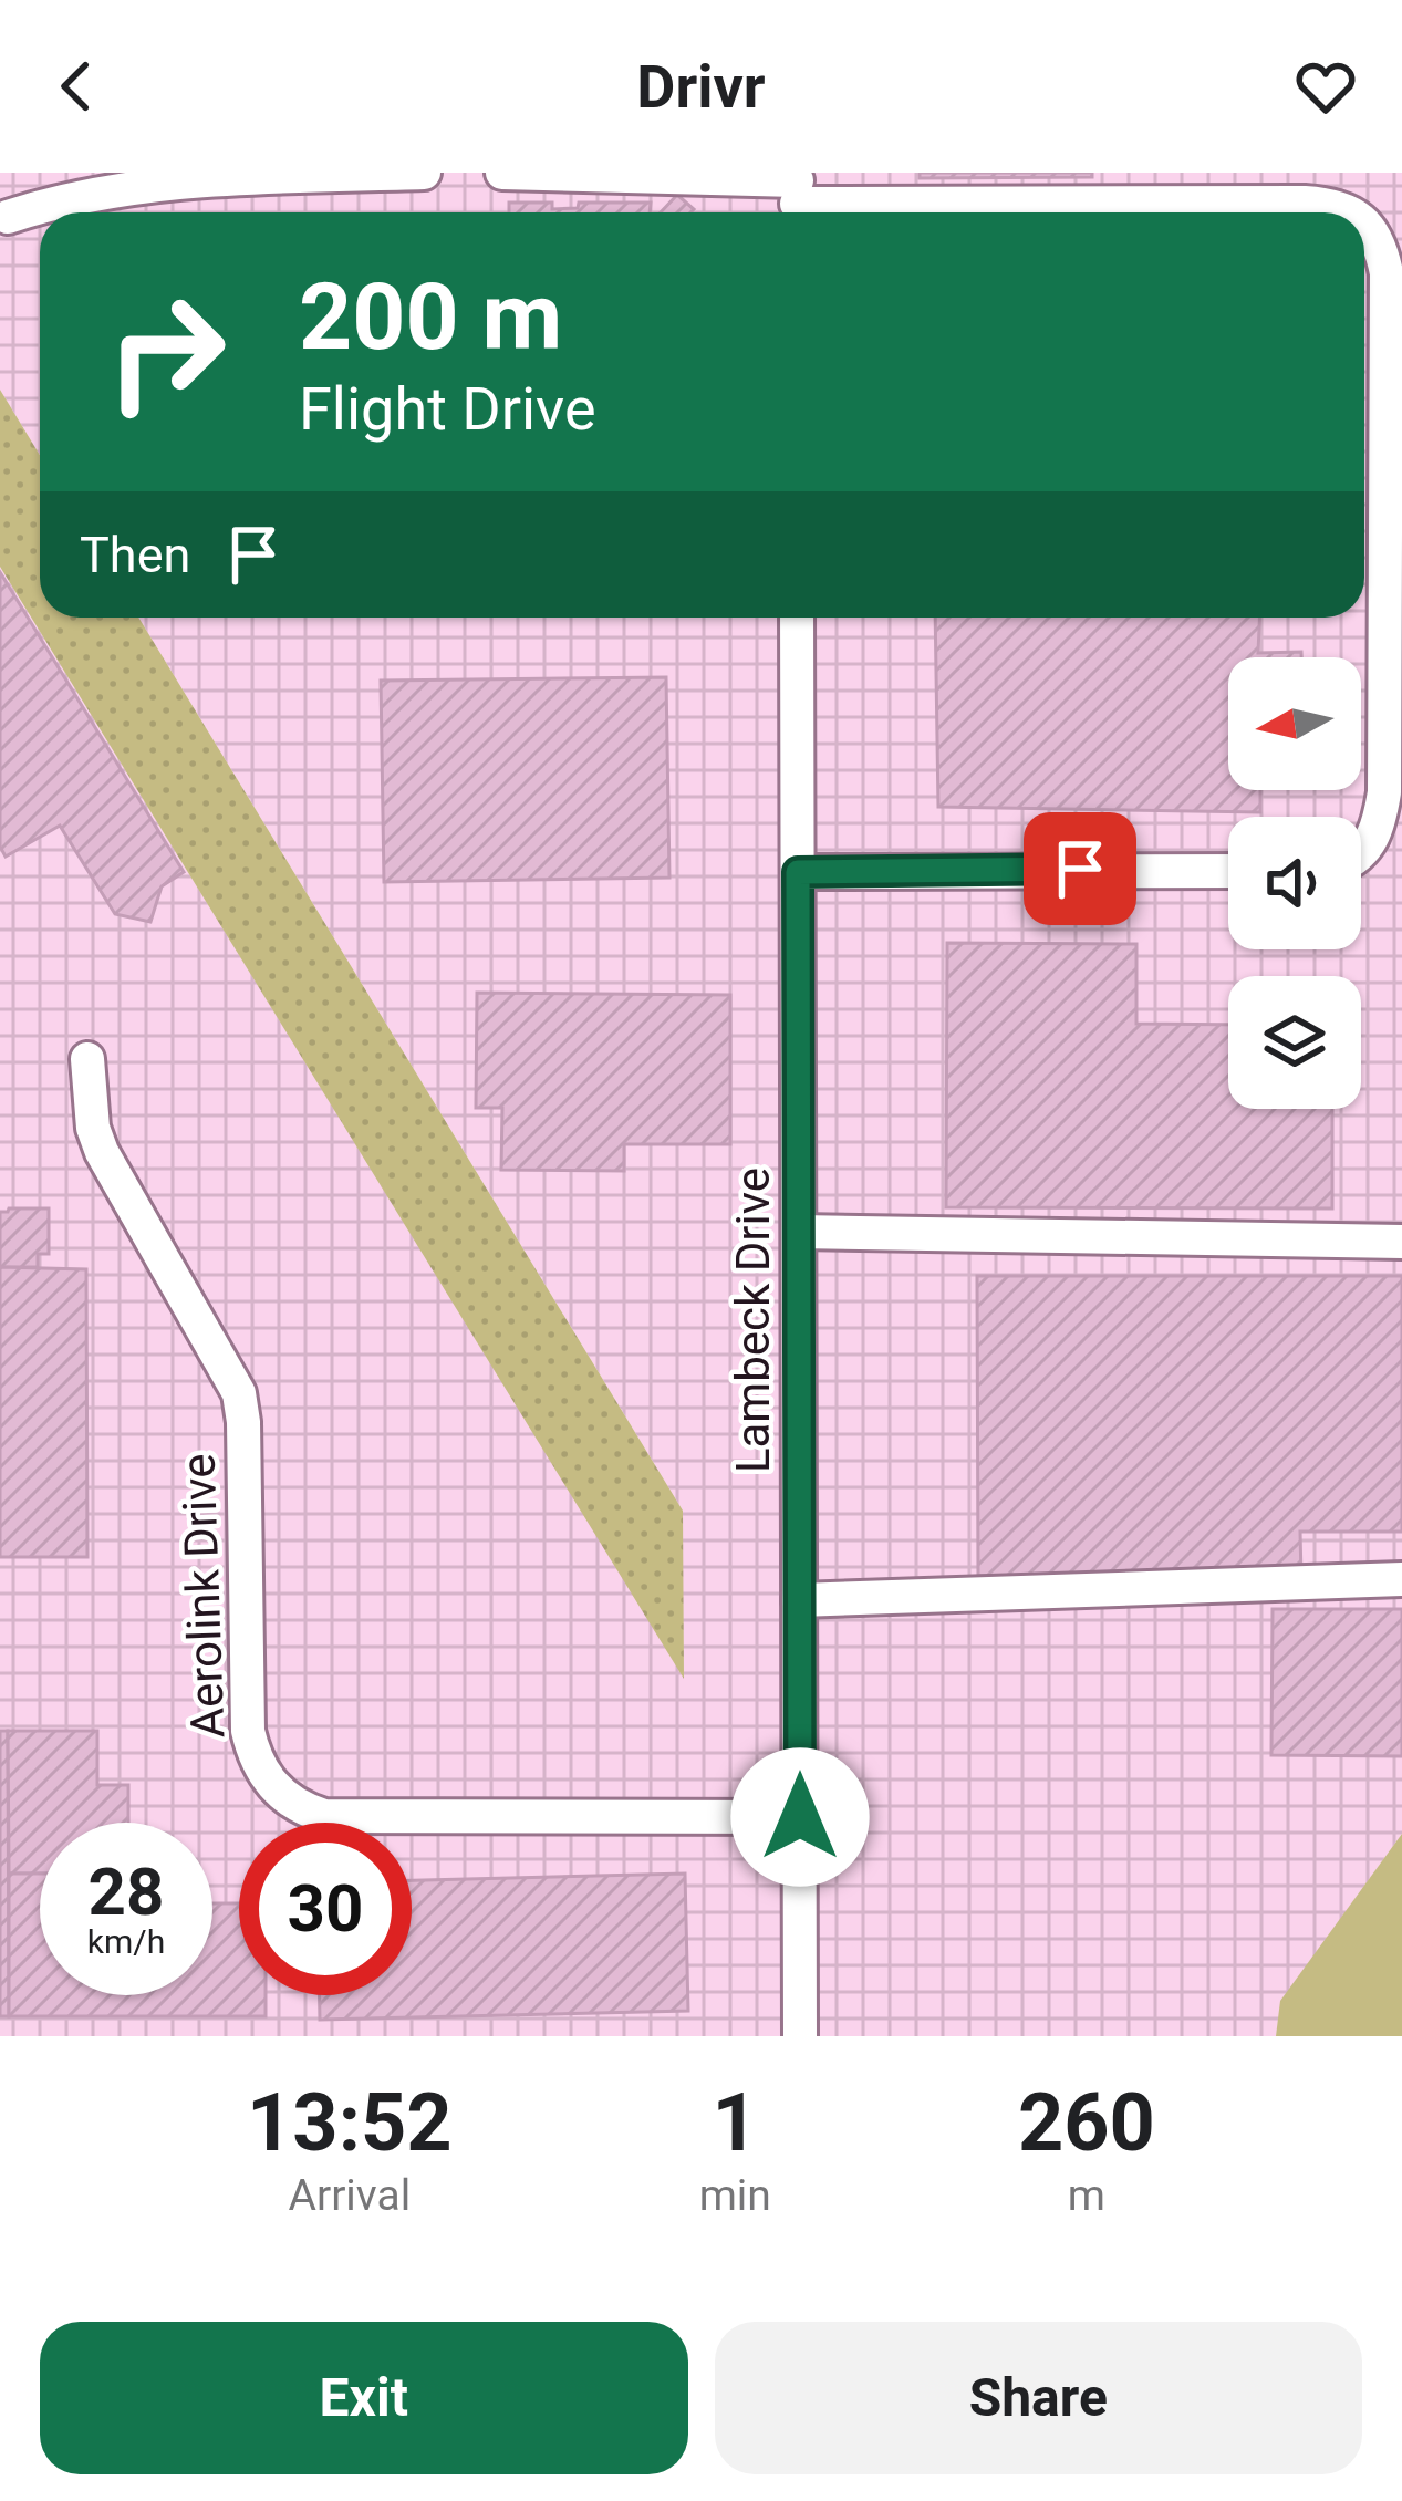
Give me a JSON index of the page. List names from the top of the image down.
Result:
{
  "streets": {
    "street": ["Lambeck Drive", "Aerolink Drive"]
  },
  "crossings": [
    ["Lambeck Drive", "Aerolink Drive"]
  ],
  "north": "left",
  "page": {
    "header": "Drivr",
    "turn": ["200 m", "Flight Drive"],
    "then": "Then",
    "speed": "28 km/h",
    "limit": "30",
    "eta": [
      "13:52",
      "Arrival",
      "1",
      "min",
      "260",
      "m"
    ],
    "buttons": ["Exit", "Share"]
  }
}
